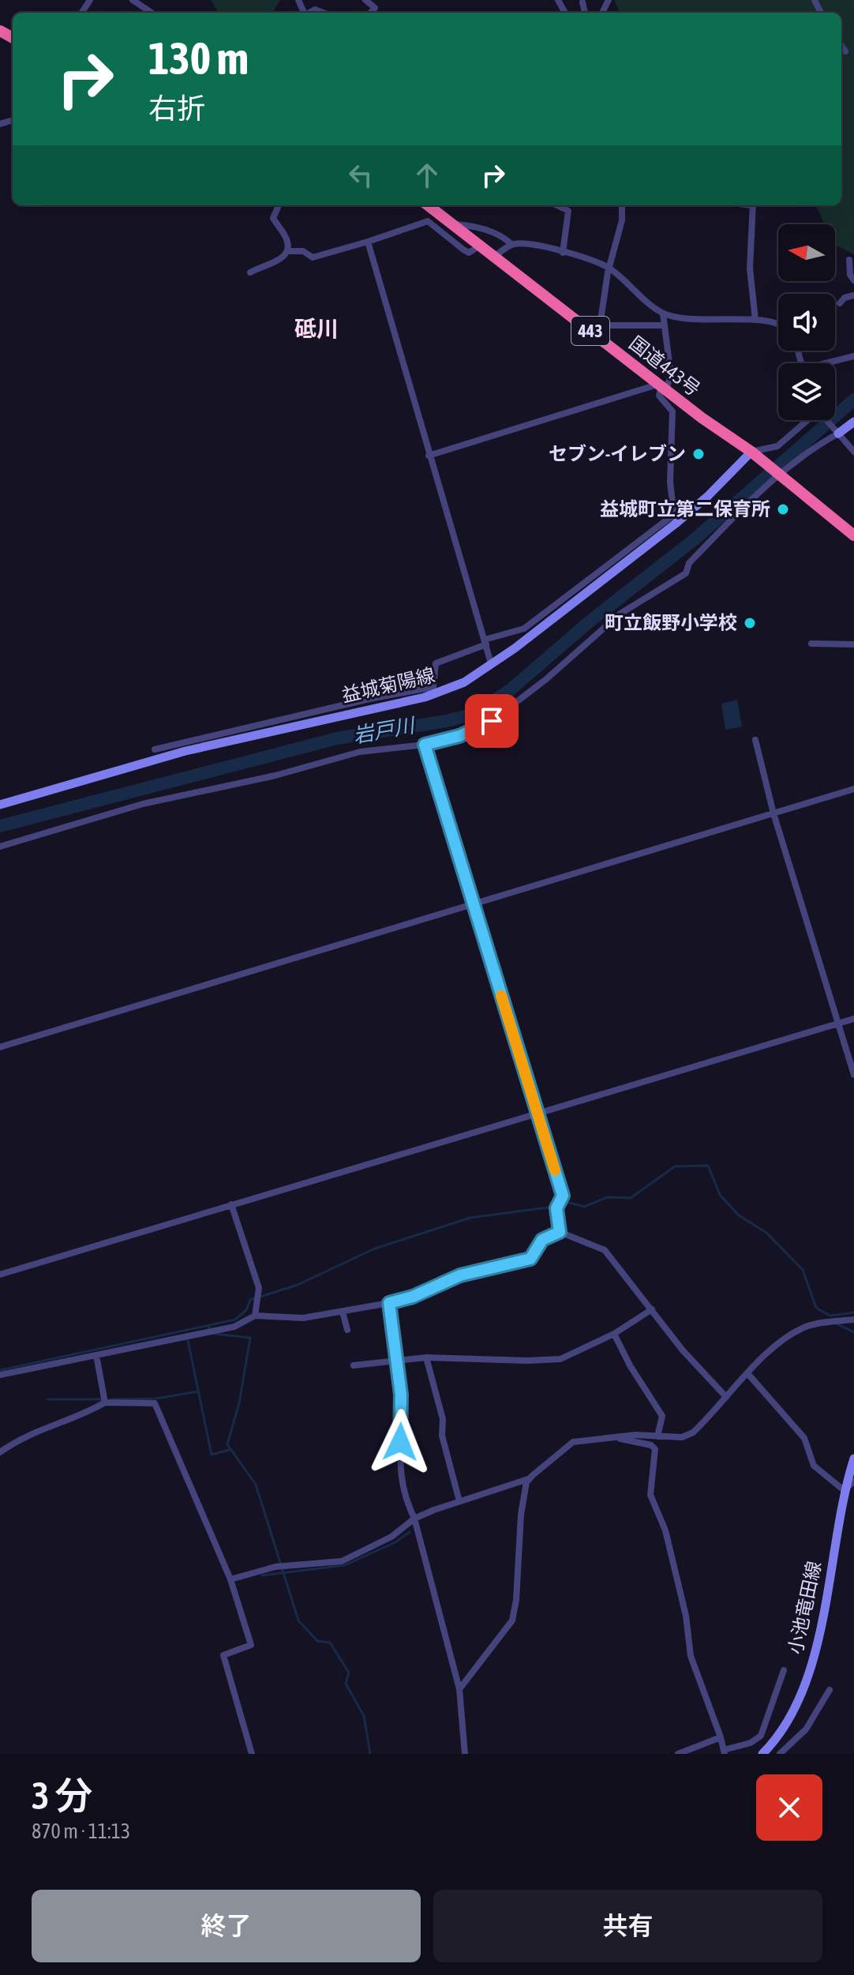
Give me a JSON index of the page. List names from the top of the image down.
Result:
{
  "streets": {
    "highway": ["443", "国道443号"],
    "main road": ["益城菊陽線", "小池竜田線"]
  },
  "crossings": [
    ["国道443号", "益城菊陽線"]
  ],
  "districts": ["砥川"],
  "water": ["岩戸川"],
  "places": ["セブン-イレブン", "益城町立第二保育所", "町立飯野小学校"],
  "north": "left",
  "page": {
    "turn": ["130 m", "右折"],
    "heading": ["3 分", "870 m · 11:13"],
    "buttons": ["終了", "共有"]
  }
}
